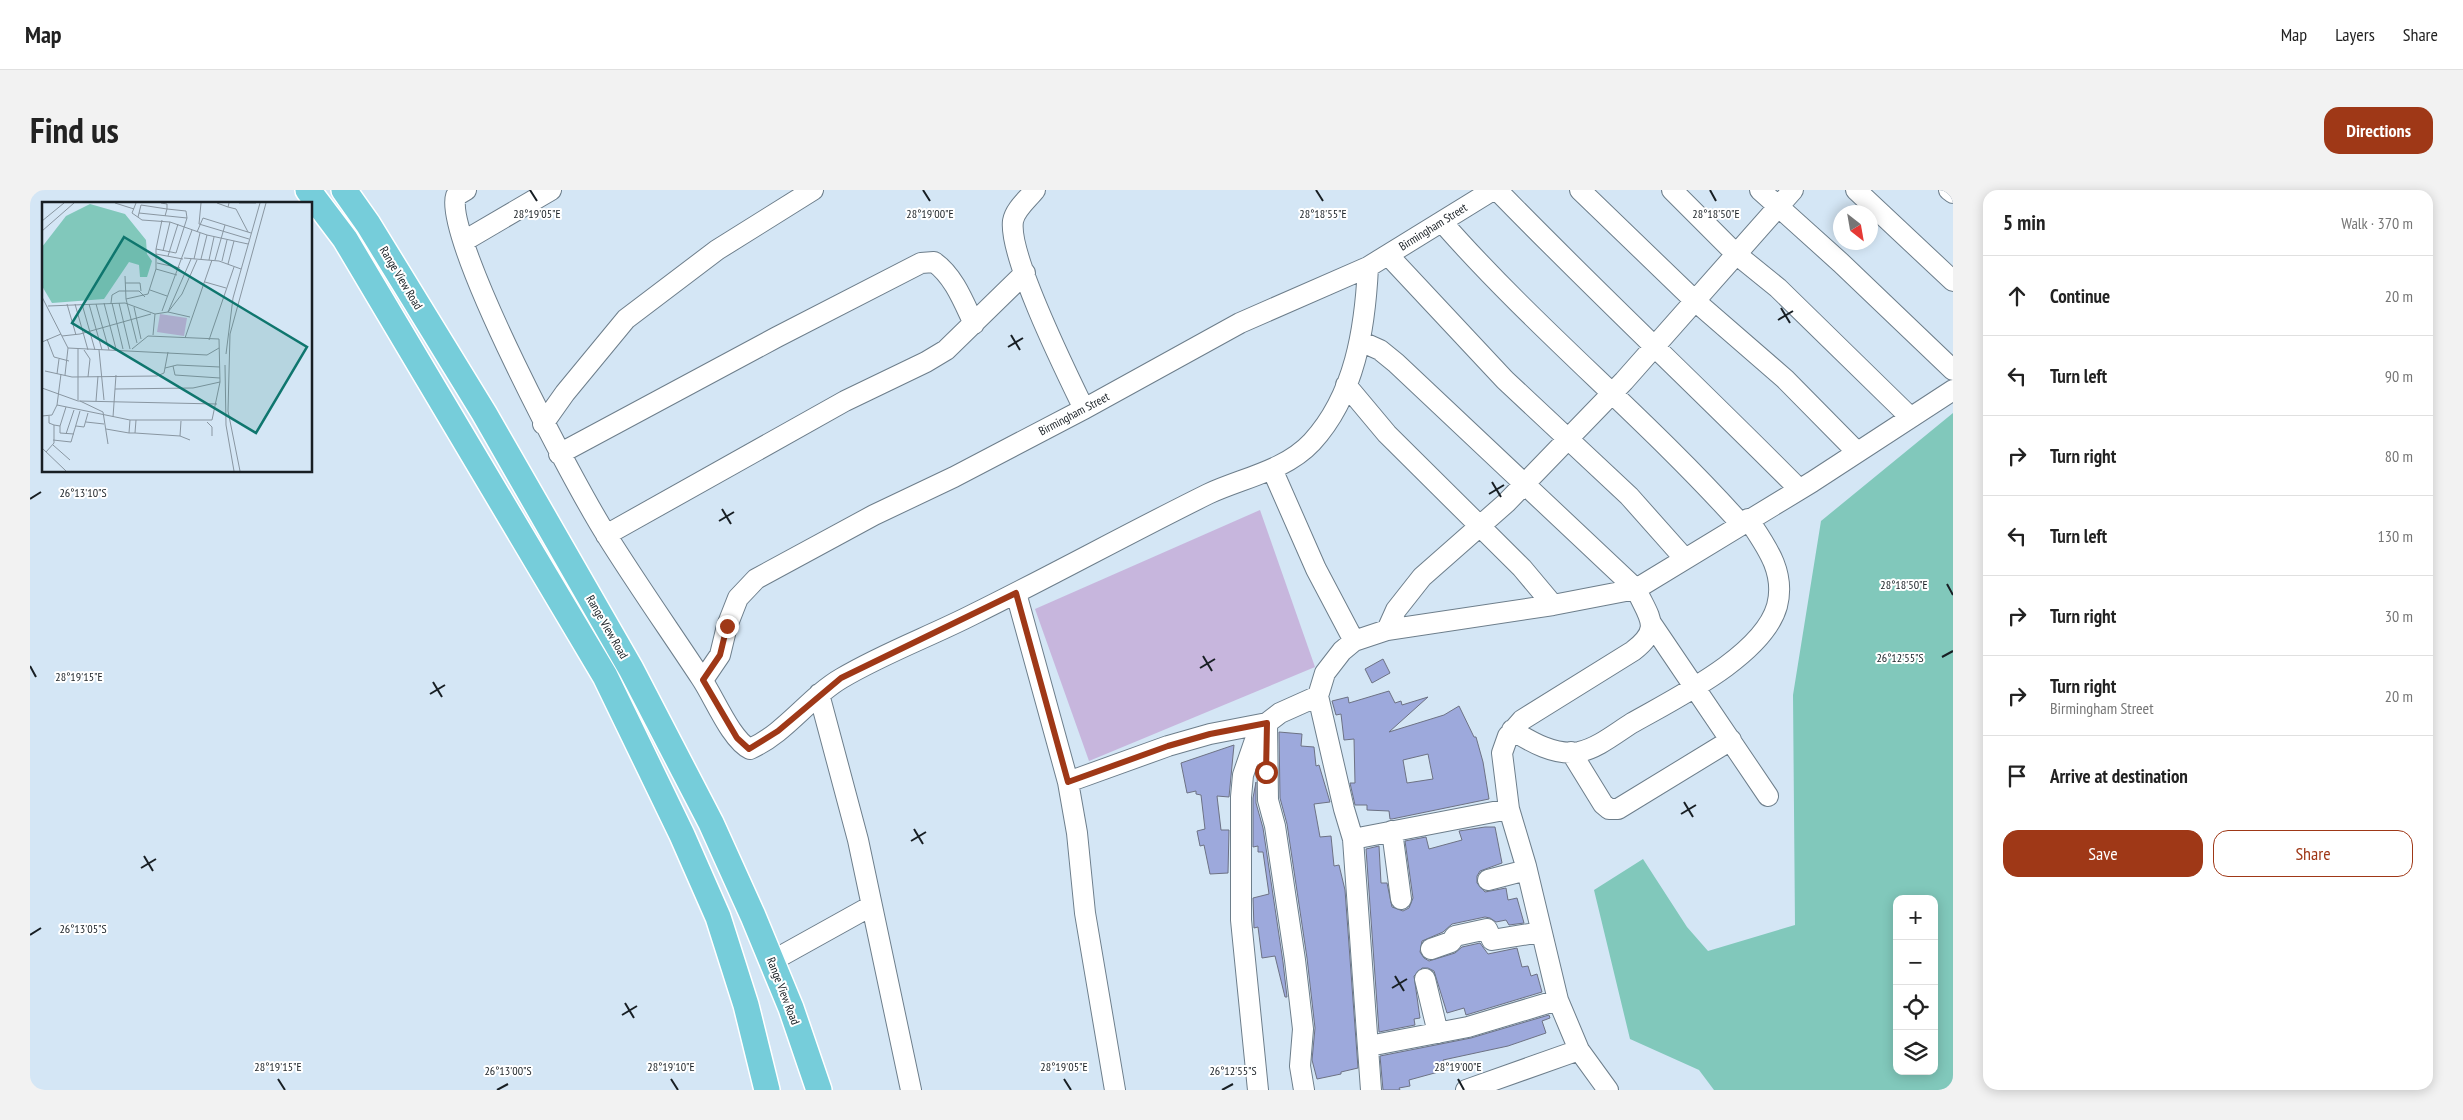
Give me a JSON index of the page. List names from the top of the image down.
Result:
{
  "streets": {
    "main road": ["Range View Road"],
    "street": ["Birmingham Street"]
  },
  "north": "bottom right",
  "page": {
    "header": "Map",
    "nav": ["Map", "Layers", "Share"],
    "title": "Find us",
    "buttons": [
      "Directions",
      ["Save", "Share"]
    ],
    "heading": ["5 min", "Walk · 370 m"],
    "list": [
      ["Continue", "20 m"],
      ["Turn left", "90 m"],
      ["Turn right", "80 m"],
      ["Turn left", "130 m"],
      ["Turn right", "30 m"],
      ["Turn right", "Birmingham Street", "20 m"],
      "Arrive at destination"
    ],
    "map_buttons": ["+", "−"]
  },
  "coordinates": [
    "28°19'05\"E",
    "28°19'00\"E",
    "28°18'55\"E",
    "28°18'50\"E",
    "26°13'10\"S",
    "26°12'55\"S",
    "28°19'15\"E",
    "26°13'05\"S",
    "28°19'10\"E",
    "26°13'00\"S"
  ]
}
